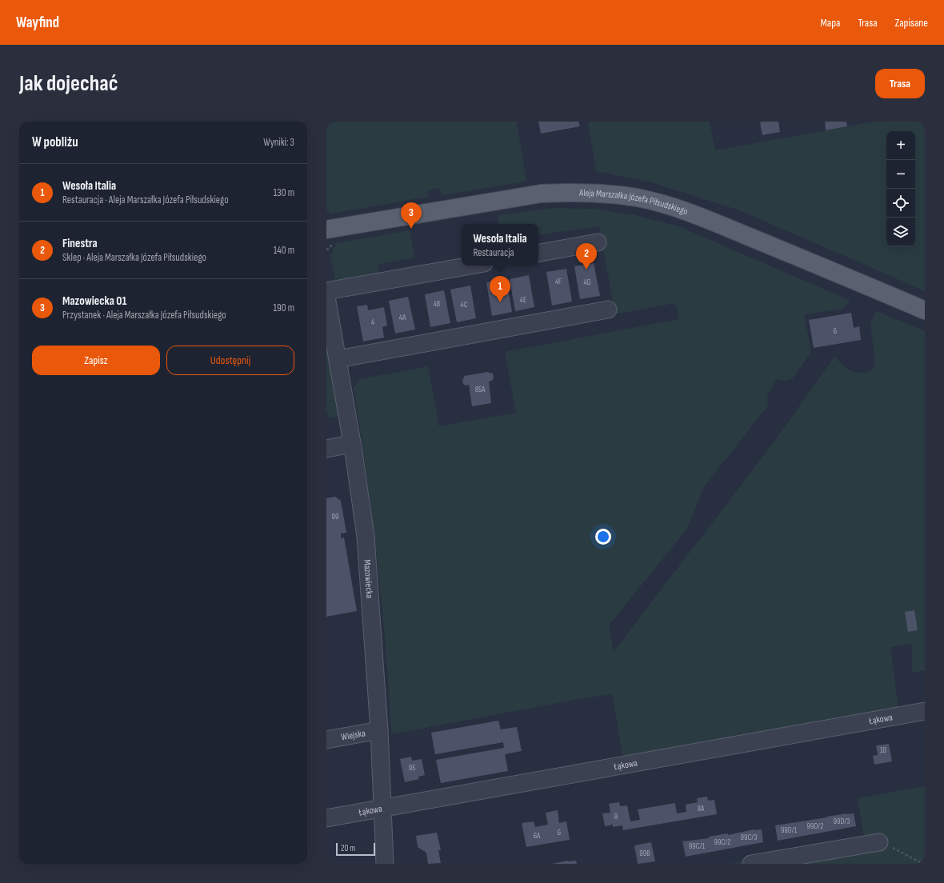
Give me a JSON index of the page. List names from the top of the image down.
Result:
{
  "streets": {
    "main road": ["Aleja Marszałka Józefa Piłsudskiego"],
    "street": ["Mazowiecka", "Łąkowa", "Wiejska"]
  },
  "crossings": [
    ["Mazowiecka", "Łąkowa"],
    ["Mazowiecka", "Wiejska"]
  ],
  "house_numbers": [
    "4F",
    "4G",
    "4E",
    "4B",
    "4C",
    "4A",
    "4",
    "6",
    "85A",
    "99",
    "10",
    "95",
    "8A",
    "8",
    "99D/3",
    "99D/2",
    "99D/1",
    "6",
    "6A",
    "99C/3",
    "99C/2",
    "99C/1",
    "99B"
  ],
  "scale_bar": "20 m",
  "page": {
    "header": "Wayfind",
    "nav": ["Mapa", "Trasa", "Zapisane"],
    "buttons": [
      "Trasa",
      ["Zapisz", "Udostępnij"]
    ],
    "title": "Jak dojechać",
    "heading": ["W pobliżu", "Wyniki: 3"],
    "map_buttons": ["+", "−"],
    "list": [
      {
        "mark": "1",
        "name": "Wesoła Italia",
        "note": "Restauracja · Aleja Marszałka Józefa Piłsudskiego",
        "value": "130 m"
      },
      {
        "mark": "2",
        "name": "Finestra",
        "note": "Sklep · Aleja Marszałka Józefa Piłsudskiego",
        "value": "140 m"
      },
      {
        "mark": "3",
        "name": "Mazowiecka 01",
        "note": "Przystanek · Aleja Marszałka Józefa Piłsudskiego",
        "value": "190 m"
      }
    ],
    "pins": ["3", "2", "1"],
    "popup": ["Wesoła Italia", "Restauracja"],
    "scale": "20 m"
  }
}
